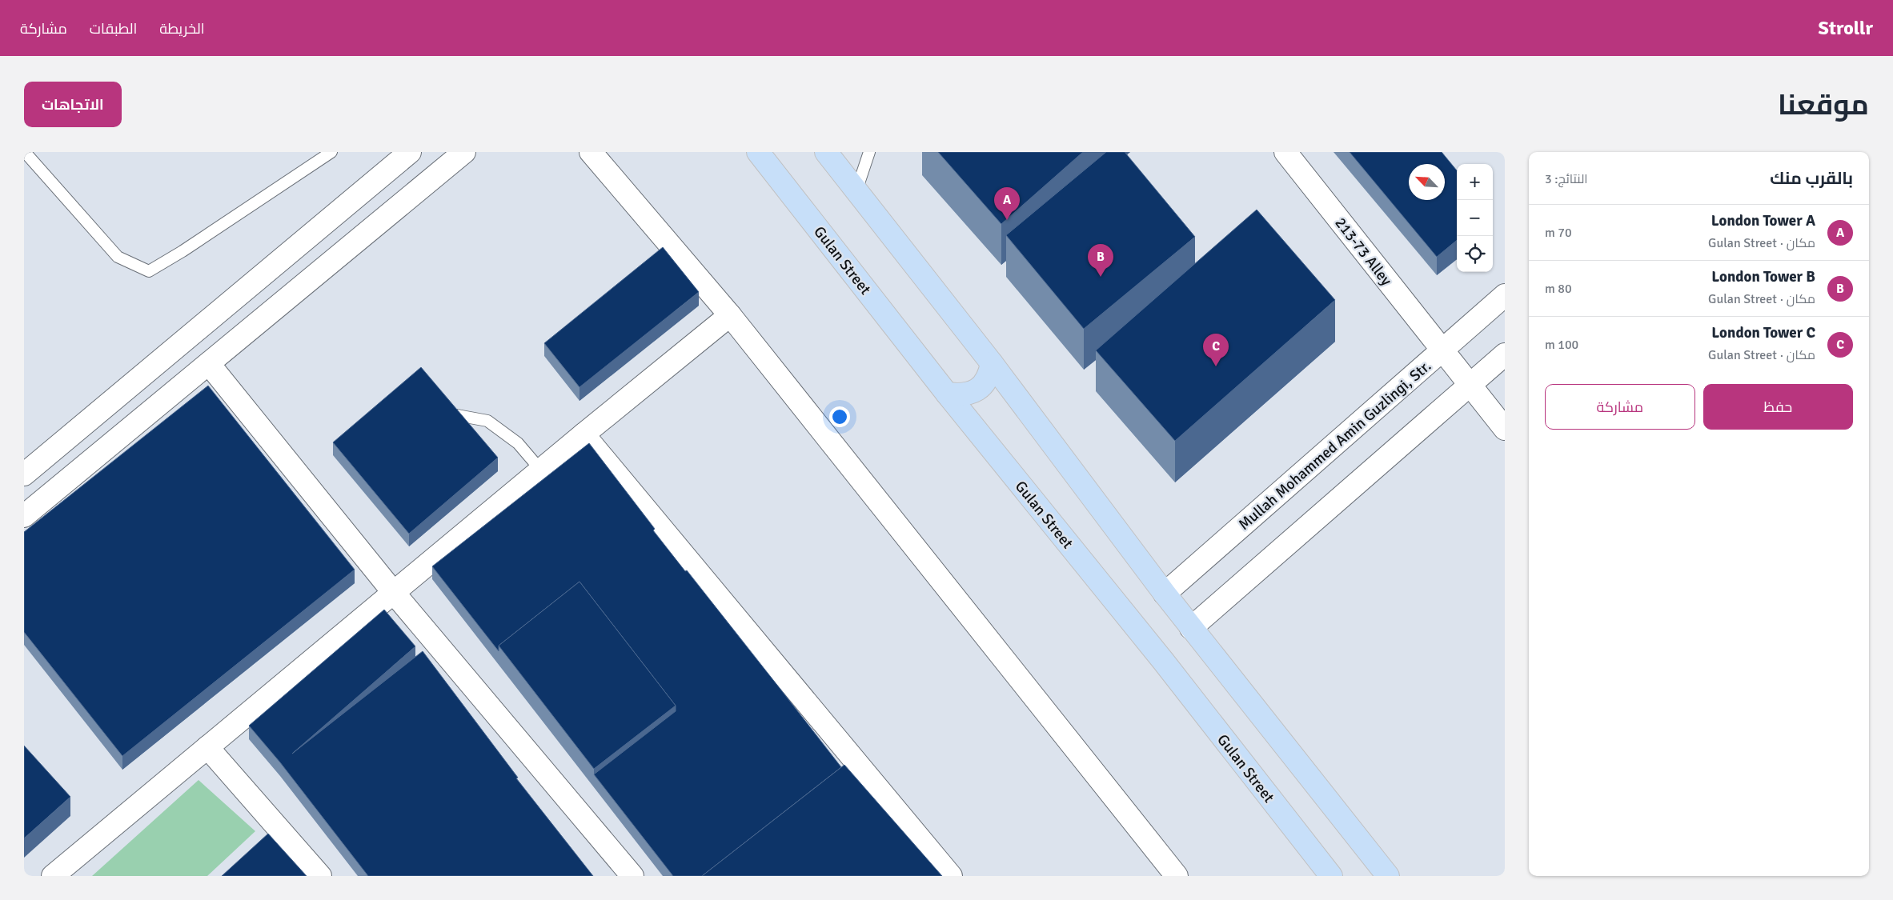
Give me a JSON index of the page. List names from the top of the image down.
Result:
{
  "streets": {
    "main road": ["Gulan Street"],
    "street": ["213-73 Alley", "Mullah Mohammed Amin Guzlingi, Str."]
  },
  "crossings": [
    ["213-73 Alley", "Mullah Mohammed Amin Guzlingi, Str."]
  ],
  "north": "top left",
  "page": {
    "header": "Strollr",
    "nav": ["الخريطة", "الطبقات", "مشاركة"],
    "title": "موقعنا",
    "buttons": [
      "الاتجاهات",
      ["حفظ", "مشاركة"]
    ],
    "heading": ["بالقرب منك", "النتائج: 3"],
    "map_buttons": ["+", "−"],
    "pins": ["A", "B", "C"],
    "list": [
      {
        "mark": "A",
        "name": "London Tower A",
        "note": "مكان · Gulan Street",
        "value": "70 m"
      },
      {
        "mark": "B",
        "name": "London Tower B",
        "note": "مكان · Gulan Street",
        "value": "80 m"
      },
      {
        "mark": "C",
        "name": "London Tower C",
        "note": "مكان · Gulan Street",
        "value": "100 m"
      }
    ]
  }
}
